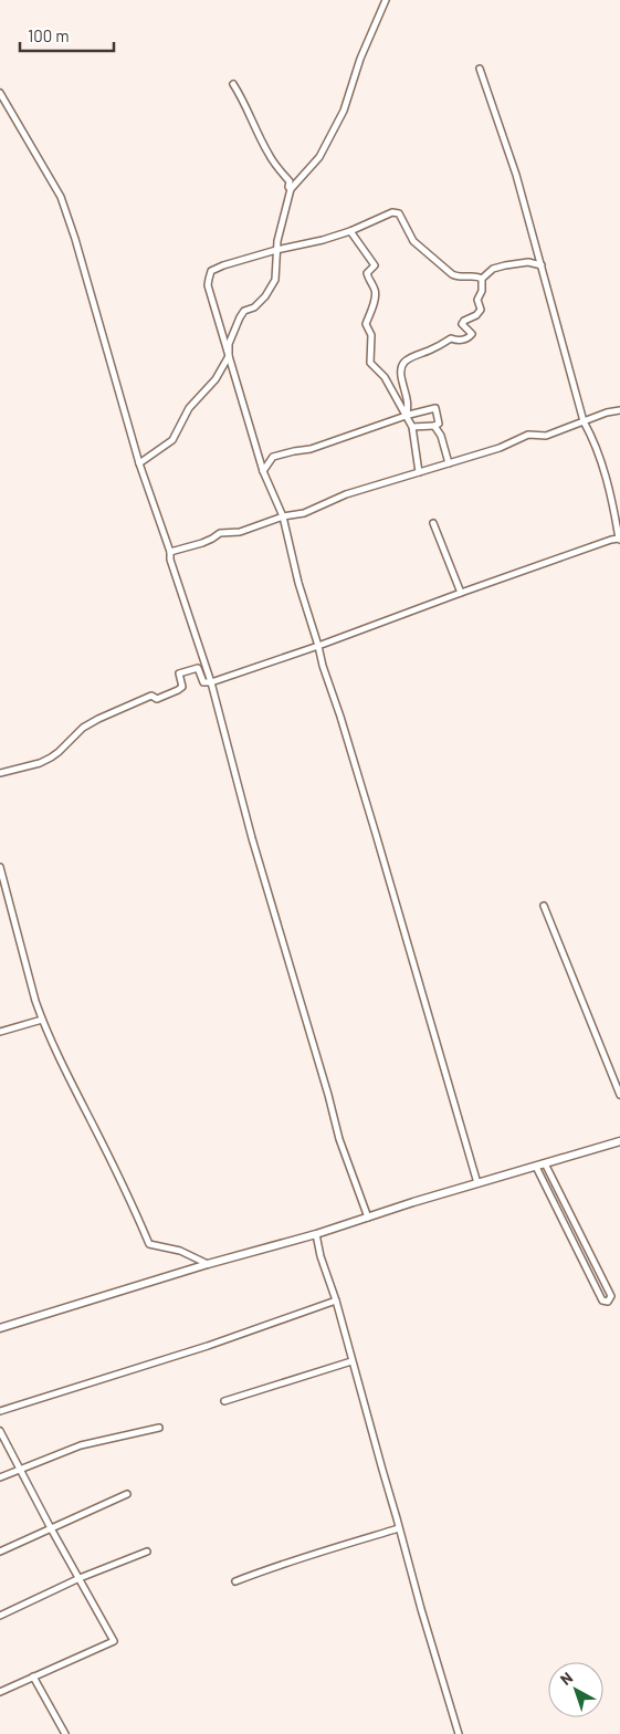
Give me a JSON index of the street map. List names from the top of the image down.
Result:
{
  "scale_bar": "100 m",
  "north": "top left"
}
